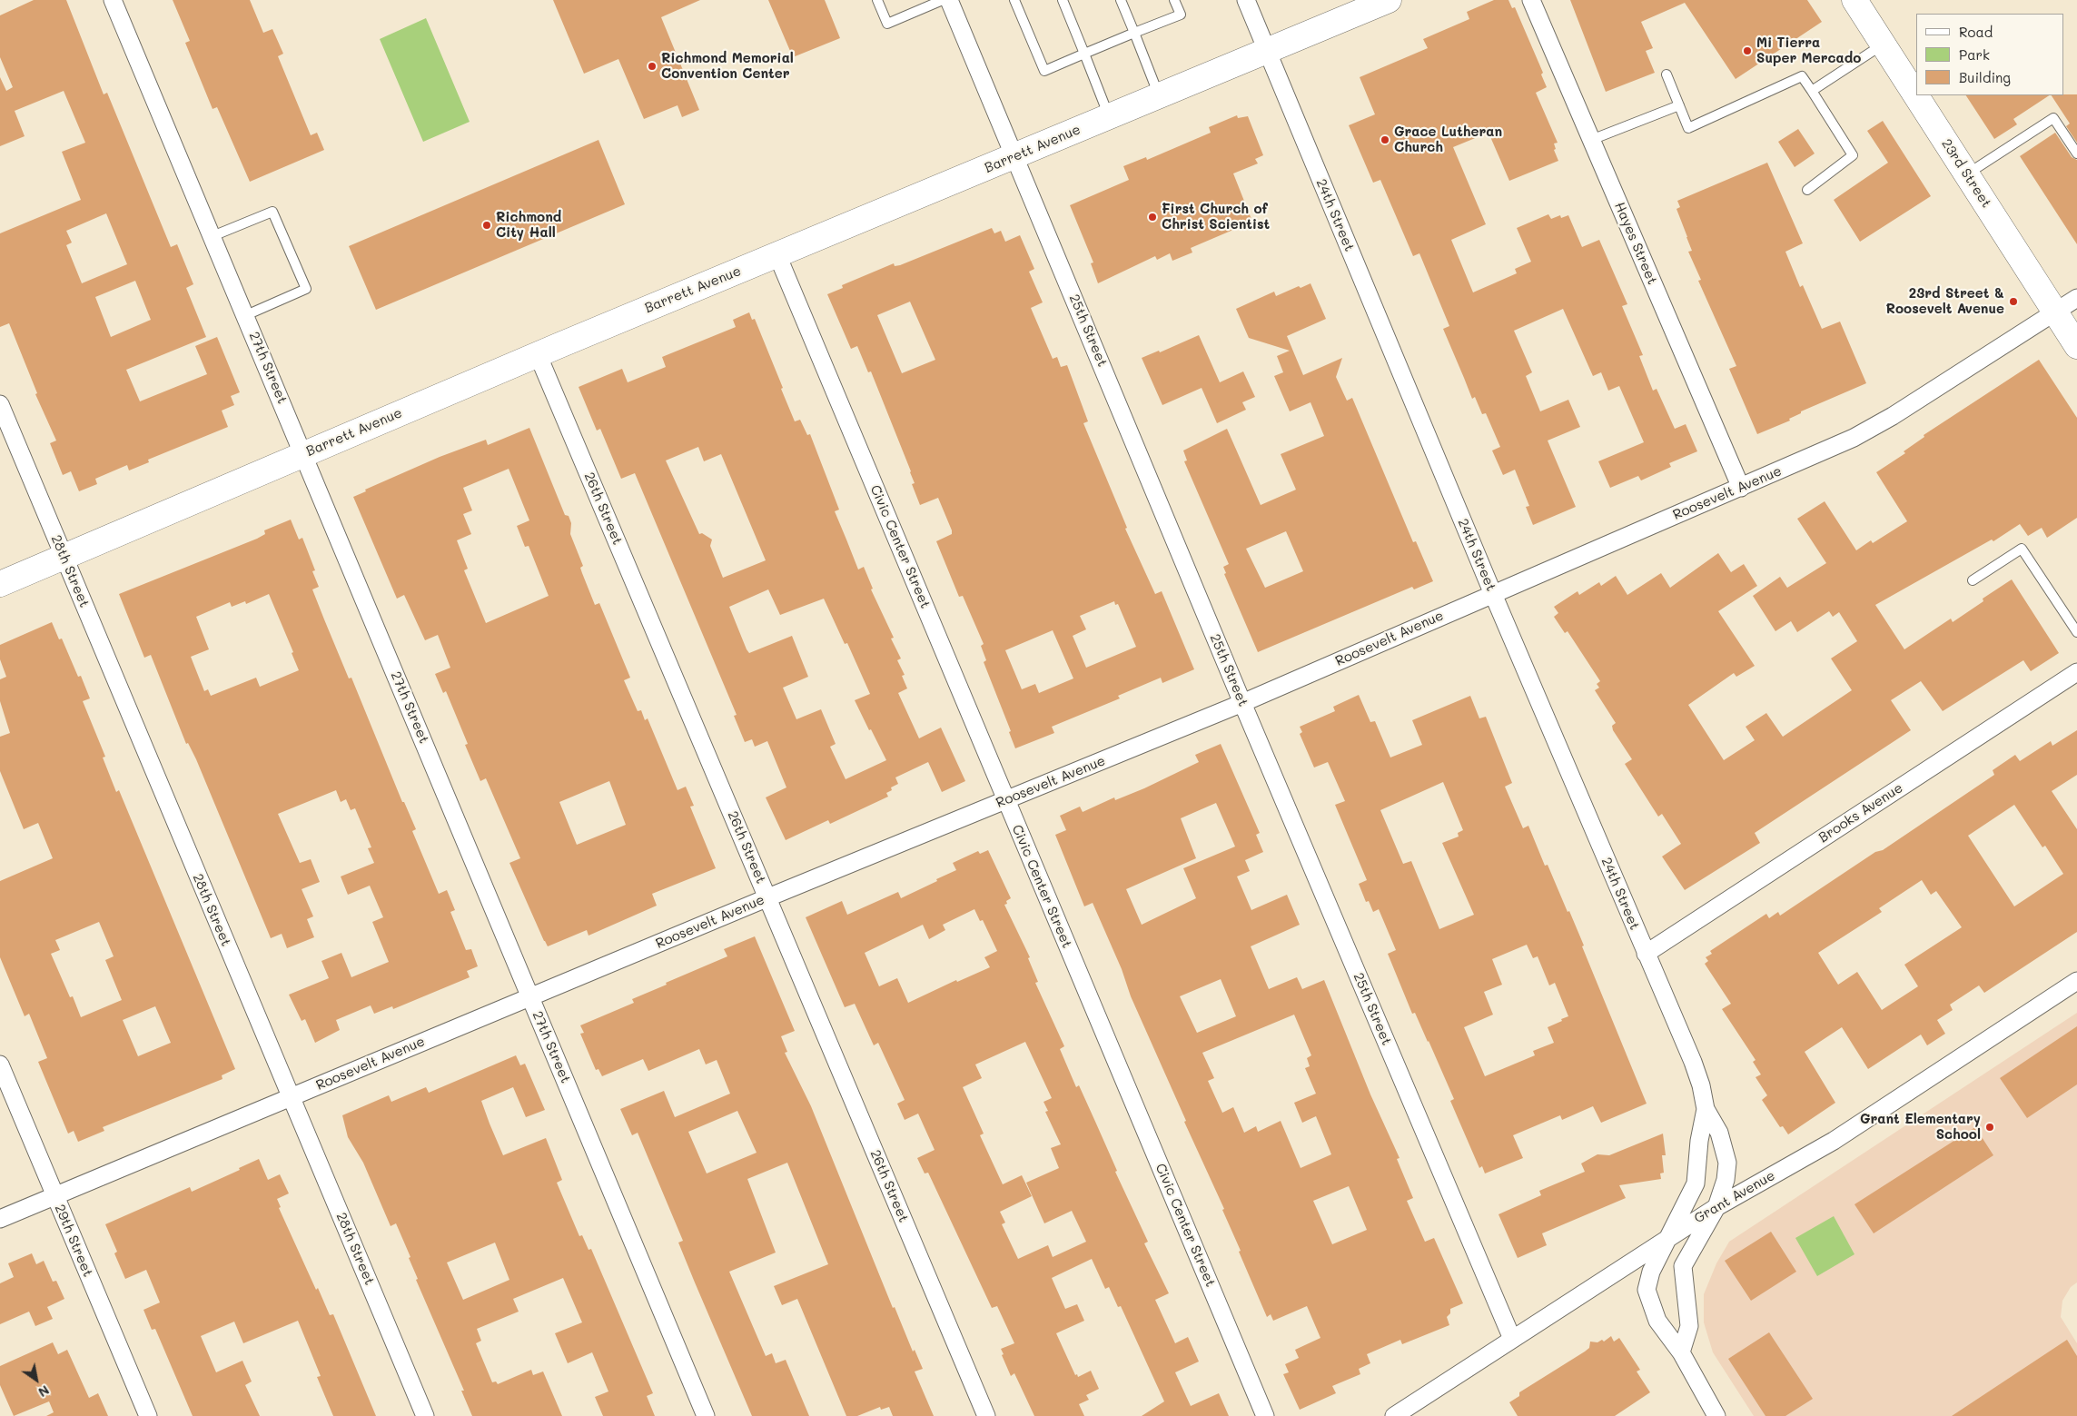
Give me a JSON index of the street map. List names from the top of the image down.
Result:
{
  "streets": {
    "main road": ["Barrett Avenue", "23rd Street"],
    "street": [
      "24th Street",
      "Hayes Street",
      "25th Street",
      "27th Street",
      "Roosevelt Avenue",
      "26th Street",
      "Civic Center Street",
      "28th Street",
      "Brooks Avenue",
      "Grant Avenue",
      "29th Street"
    ]
  },
  "crossings": [
    ["Barrett Avenue", "24th Street"],
    ["Barrett Avenue", "25th Street"],
    ["Barrett Avenue", "27th Street"],
    ["Barrett Avenue", "26th Street"],
    ["Barrett Avenue", "Civic Center Street"],
    ["Barrett Avenue", "28th Street"],
    ["23rd Street", "Roosevelt Avenue"],
    ["24th Street", "Roosevelt Avenue"],
    ["24th Street", "Brooks Avenue"],
    ["24th Street", "Grant Avenue"],
    ["Hayes Street", "Roosevelt Avenue"],
    ["25th Street", "Roosevelt Avenue"],
    ["25th Street", "Grant Avenue"],
    ["27th Street", "Roosevelt Avenue"],
    ["Roosevelt Avenue", "26th Street"],
    ["Roosevelt Avenue", "Civic Center Street"],
    ["Roosevelt Avenue", "28th Street"],
    ["Roosevelt Avenue", "29th Street"]
  ],
  "places": [
    "Mi Tierra Super Mercado",
    "Richmond Memorial Convention Center",
    "Grace Lutheran Church",
    "First Church of Christ Scientist",
    "Richmond City Hall",
    "23rd Street & Roosevelt Avenue",
    "Grant Elementary School"
  ],
  "legend": ["Road", "Park", "Building"],
  "north": "bottom right"
}
